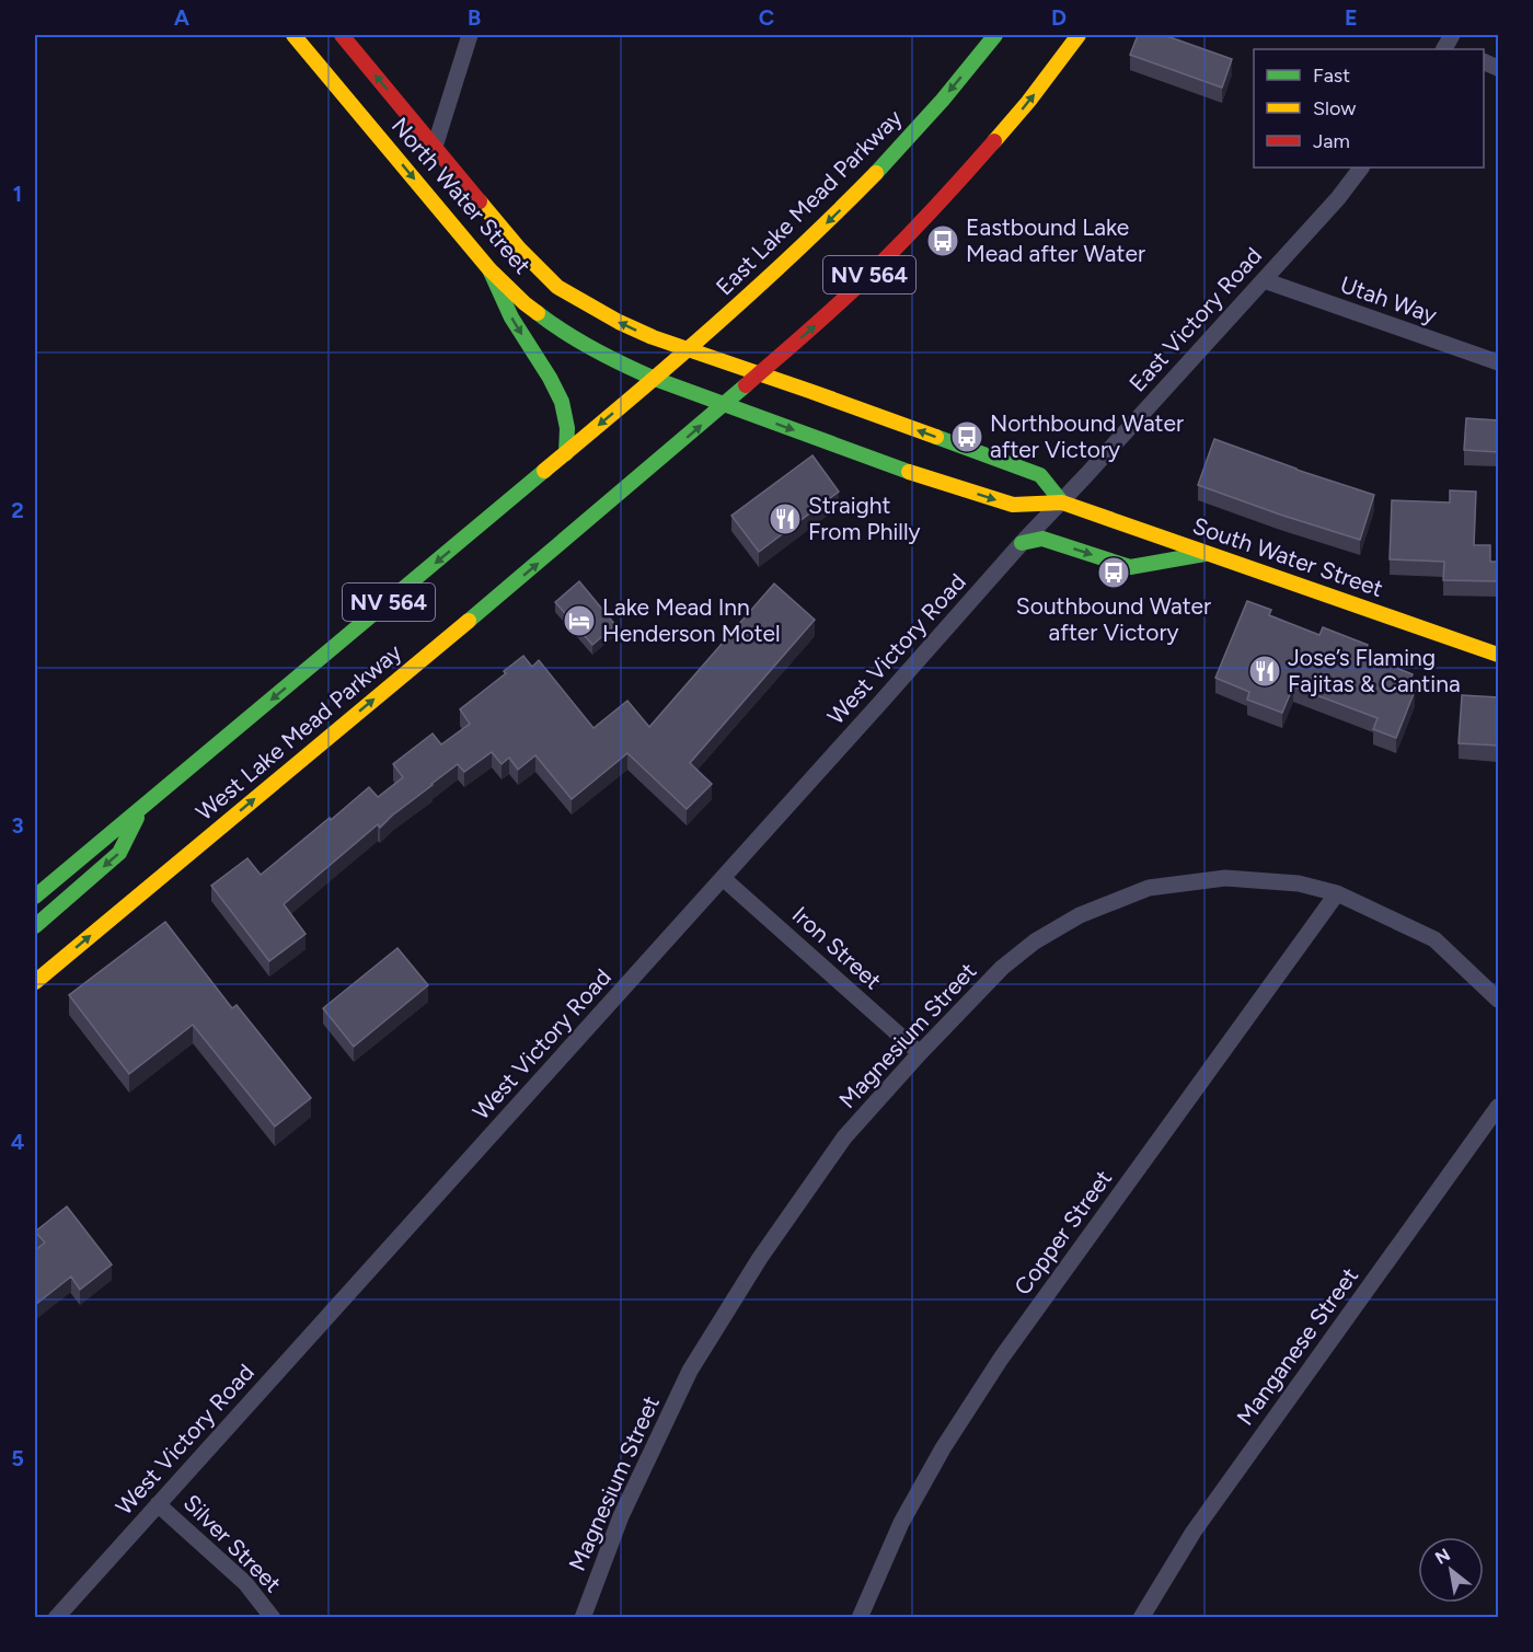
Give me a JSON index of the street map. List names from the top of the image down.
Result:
{
  "streets": {
    "main road": [
      "North Water Street",
      "East Lake Mead Parkway",
      "NV 564",
      "South Water Street",
      "West Lake Mead Parkway"
    ],
    "street": [
      "Utah Way",
      "East Victory Road",
      "West Victory Road",
      "Iron Street",
      "Magnesium Street",
      "Copper Street",
      "Manganese Street",
      "Silver Street"
    ]
  },
  "crossings": [
    ["North Water Street", "East Lake Mead Parkway"],
    ["North Water Street", "NV 564"],
    ["North Water Street", "South Water Street"],
    ["North Water Street", "West Lake Mead Parkway"],
    ["East Lake Mead Parkway", "West Lake Mead Parkway"],
    ["NV 564", "West Lake Mead Parkway"],
    ["Utah Way", "East Victory Road"],
    ["East Victory Road", "South Water Street"],
    ["East Victory Road", "West Victory Road"],
    ["South Water Street", "West Victory Road"],
    ["South Water Street", "West Lake Mead Parkway"],
    ["West Victory Road", "Iron Street"],
    ["West Victory Road", "Silver Street"],
    ["Iron Street", "Magnesium Street"],
    ["Magnesium Street", "Copper Street"]
  ],
  "places": {
    "bus stop": ["Eastbound Lake Mead after Water", "Northbound Water after Victory", "Southbound Water after Victory"],
    "restaurant": ["Straight From Philly", "Jose’s Flaming Fajitas & Cantina"],
    "hotel": ["Lake Mead Inn Henderson Motel"]
  },
  "legend": ["Fast", "Slow", "Jam"],
  "north": "top left",
  "grid": {
    "columns": [
      "A",
      "B",
      "C",
      "D",
      "E"
    ],
    "rows": [
      "1",
      "2",
      "3",
      "4",
      "5"
    ]
  }
}
